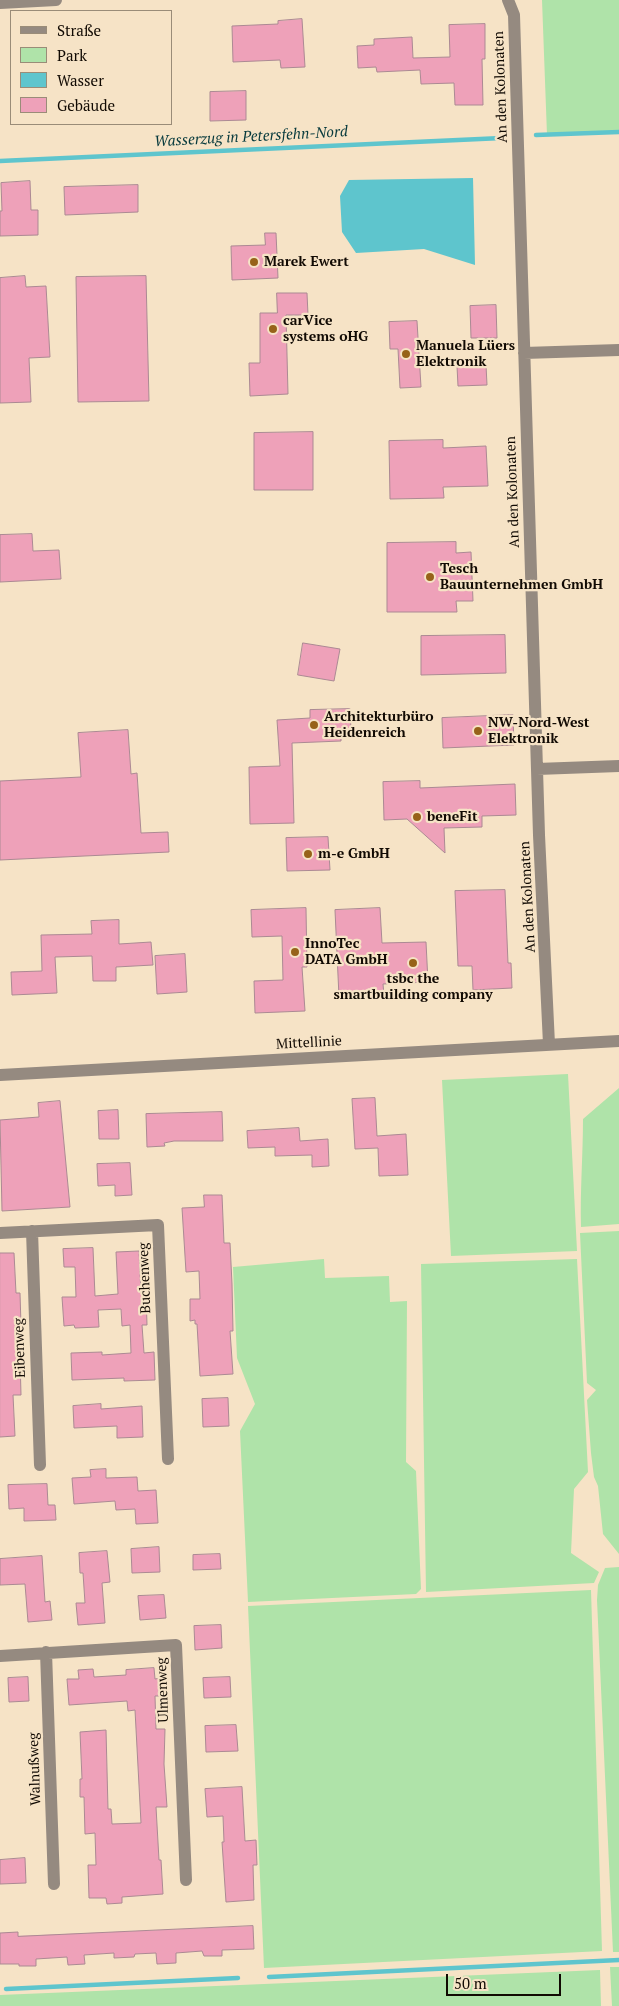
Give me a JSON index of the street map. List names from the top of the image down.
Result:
{
  "streets": {
    "street": [
      "An den Kolonaten",
      "Mittellinie",
      "Buchenweg",
      "Eibenweg",
      "Ulmenweg",
      "Walnußweg"
    ]
  },
  "crossings": [
    ["An den Kolonaten", "Mittellinie"],
    ["Buchenweg", "Eibenweg"],
    ["Ulmenweg", "Walnußweg"]
  ],
  "water": ["Wasserzug in Petersfehn-Nord"],
  "places": [
    "Marek Ewert",
    "carVice systems oHG",
    "Manuela Lüers Elektronik",
    "Tesch Bauunternehmen GmbH",
    "Architekturbüro Heidenreich",
    "NW-Nord-West Elektronik",
    "beneFit",
    "m-e GmbH",
    "InnoTec DATA GmbH",
    "tsbc the smartbuilding company"
  ],
  "legend": [
    "Straße",
    "Park",
    "Wasser",
    "Gebäude"
  ],
  "scale_bar": "50 m"
}
